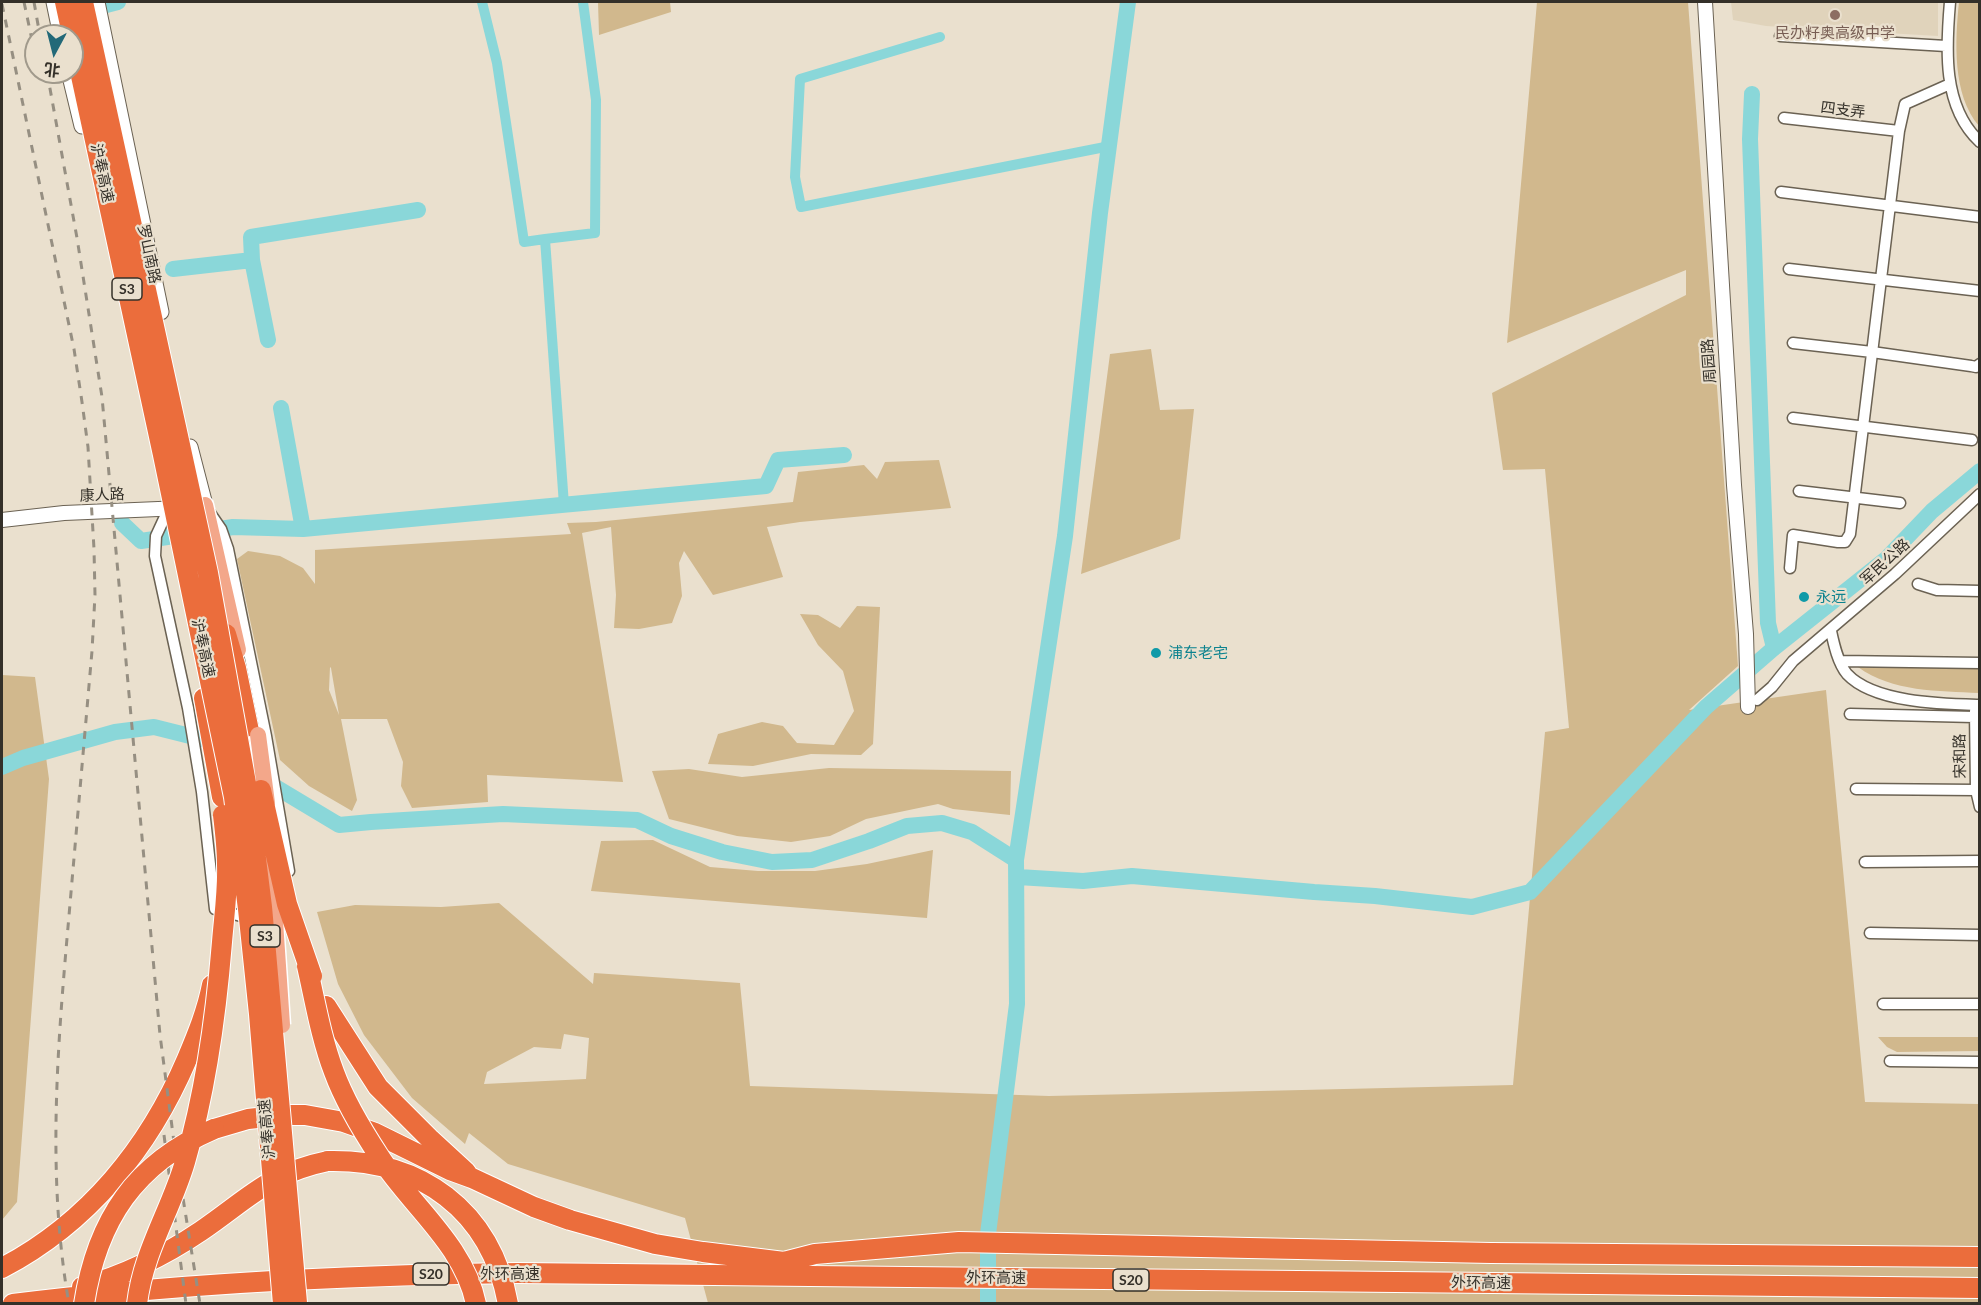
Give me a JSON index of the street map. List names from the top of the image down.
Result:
{
  "streets": {
    "highway": [
      "沪奉高速",
      "S3",
      "S20",
      "外环高速"
    ],
    "main road": ["罗山南路"],
    "street": [
      "四支弄",
      "周园路",
      "康人路",
      "军民公路",
      "宋和路"
    ]
  },
  "crossings": [
    ["罗山南路", "康人路"],
    ["周园路", "军民公路"]
  ],
  "places": ["民办籽奥高级中学", "永远", "浦东老宅"],
  "north": "bottom"
}
